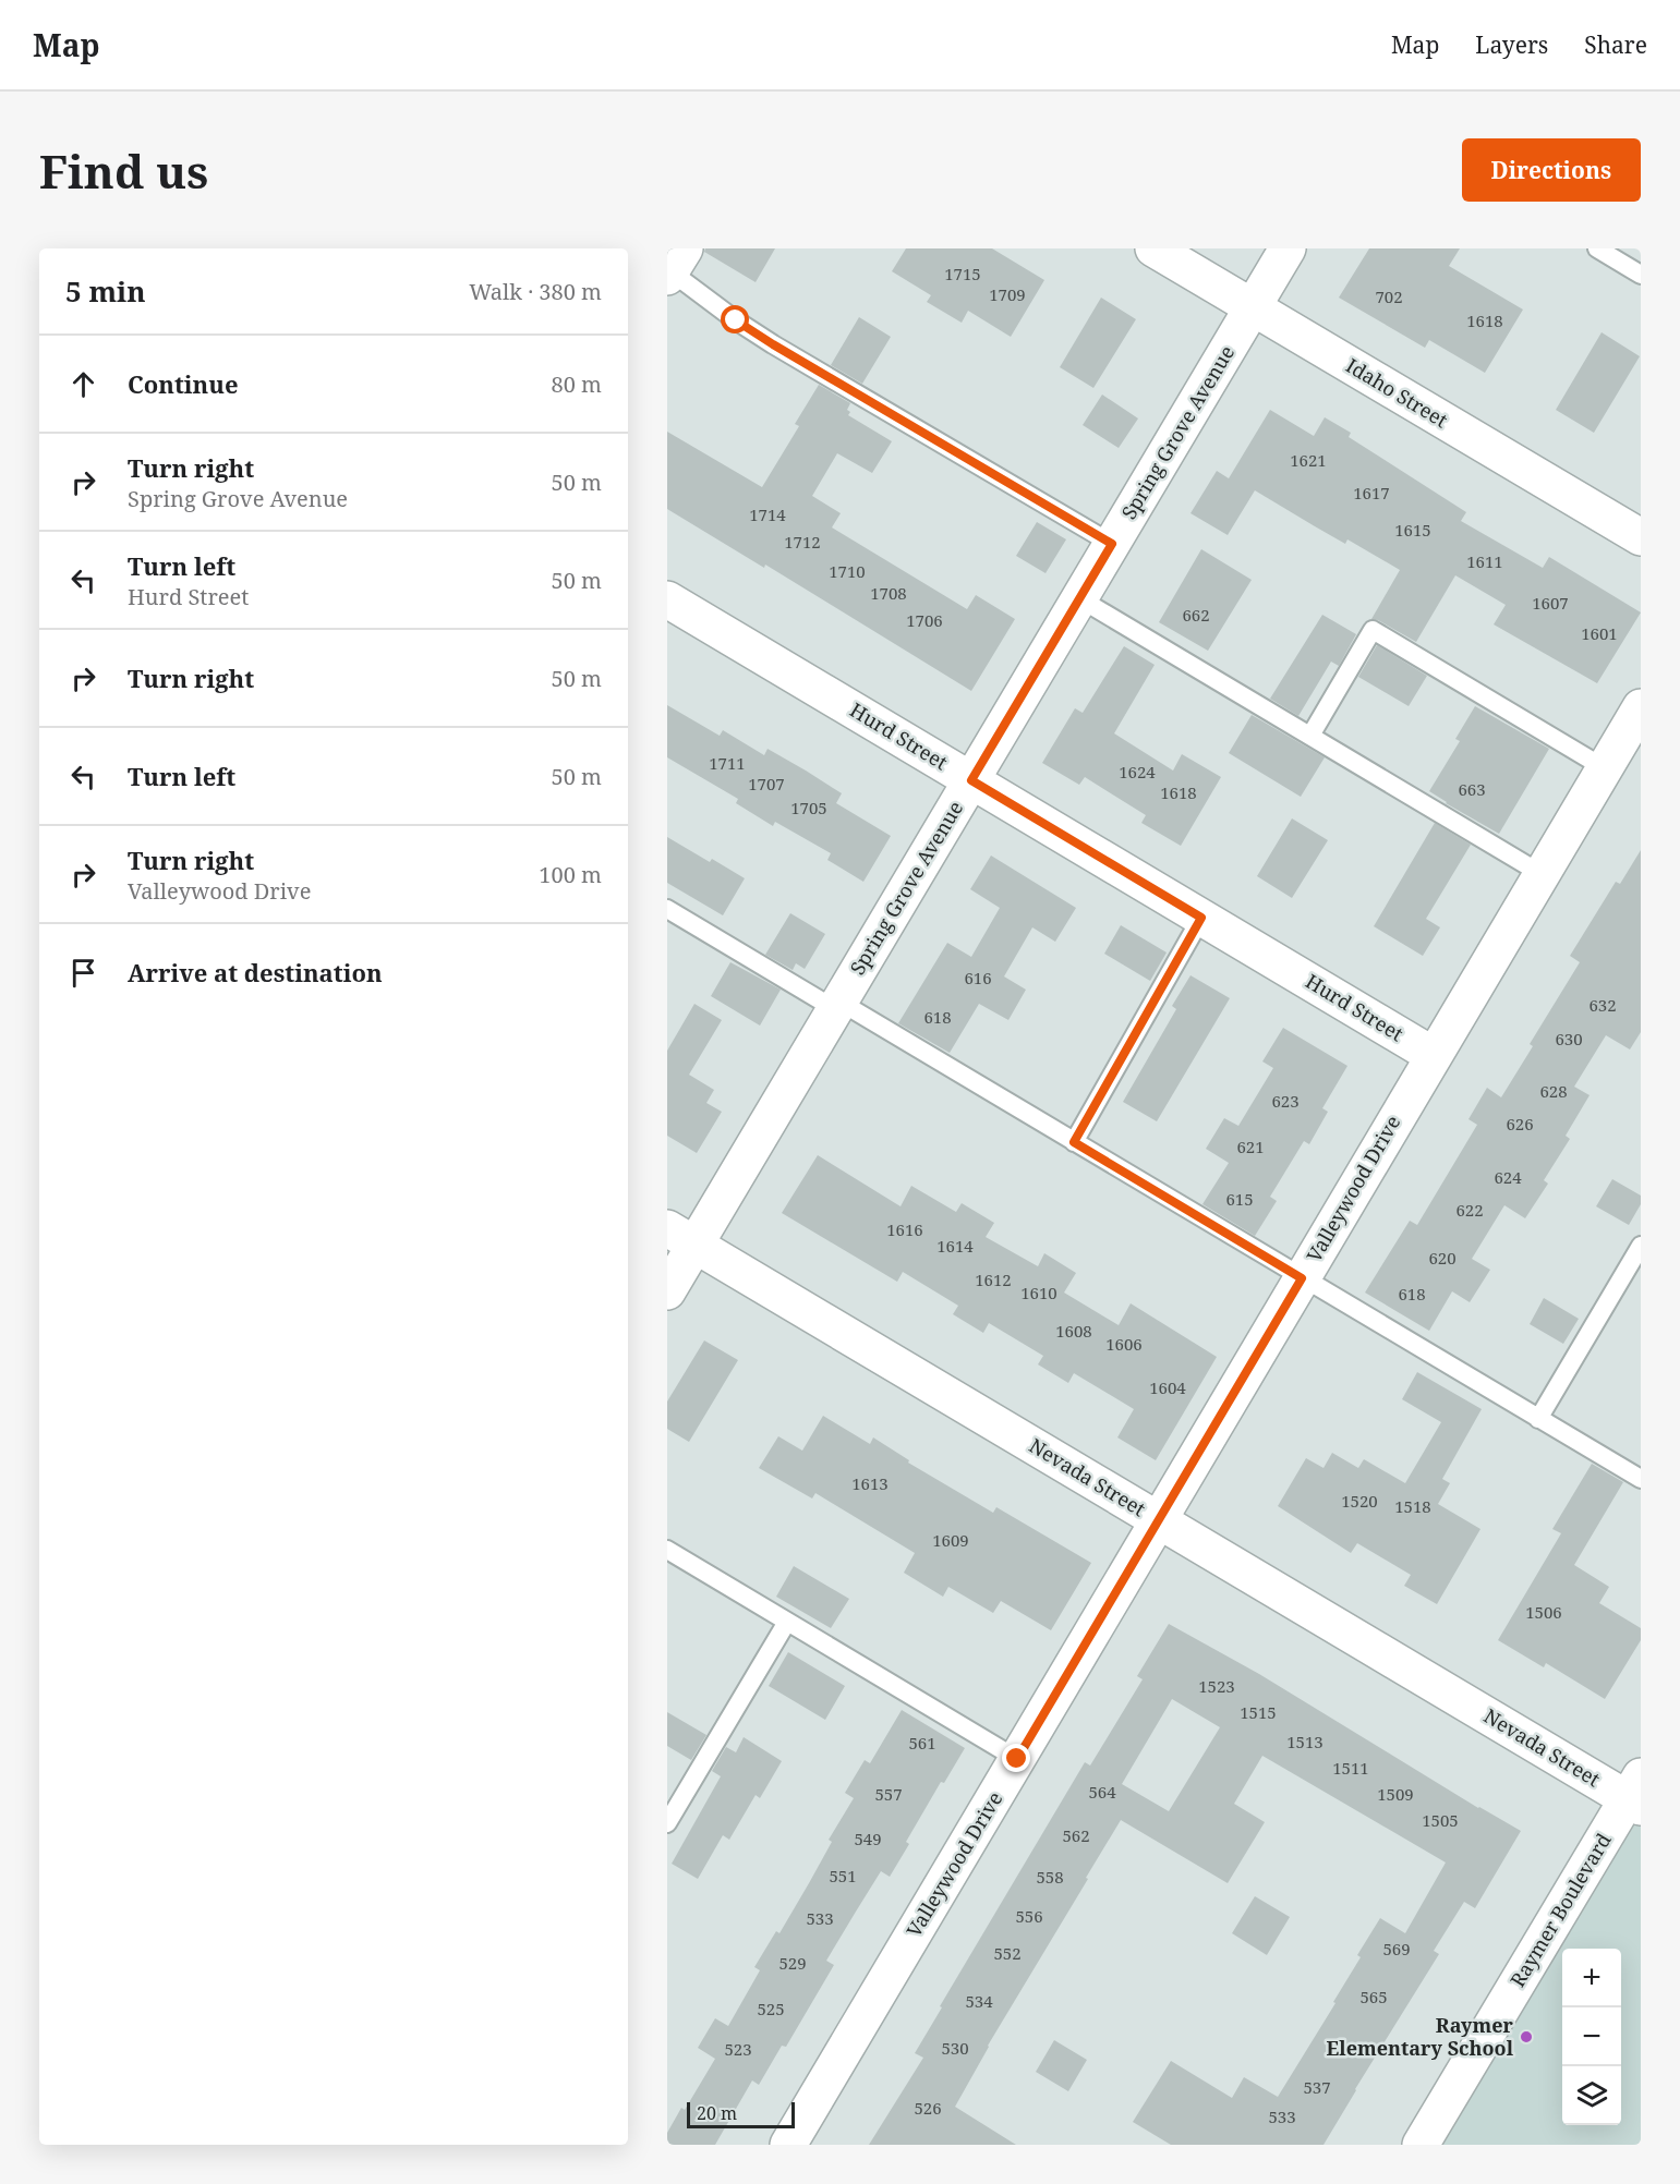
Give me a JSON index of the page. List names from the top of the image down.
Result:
{
  "streets": {
    "street": [
      "Idaho Street",
      "Spring Grove Avenue",
      "Hurd Street",
      "Valleywood Drive",
      "Nevada Street",
      "Raymer Boulevard"
    ]
  },
  "crossings": [
    ["Idaho Street", "Spring Grove Avenue"],
    ["Spring Grove Avenue", "Hurd Street"],
    ["Spring Grove Avenue", "Nevada Street"],
    ["Hurd Street", "Valleywood Drive"],
    ["Valleywood Drive", "Nevada Street"],
    ["Nevada Street", "Raymer Boulevard"]
  ],
  "places": ["Raymer Elementary School"],
  "house_numbers": [
    "1715",
    "1709",
    "702",
    "1618",
    "1621",
    "1617",
    "1714",
    "1615",
    "1712",
    "1611",
    "1710",
    "1708",
    "1607",
    "662",
    "1706",
    "1601",
    "1711",
    "1624",
    "1707",
    "663",
    "1618",
    "1705",
    "616",
    "632",
    "618",
    "630",
    "628",
    "623",
    "626",
    "621",
    "624",
    "615",
    "622",
    "1616",
    "1614",
    "620",
    "1612",
    "1610",
    "618",
    "1608",
    "1606",
    "1604",
    "1613",
    "1520",
    "1518",
    "1609",
    "1506",
    "1523",
    "1515",
    "1513",
    "561",
    "1511",
    "564",
    "557",
    "1509",
    "1505",
    "562",
    "549",
    "551",
    "558",
    "556",
    "533",
    "569",
    "552",
    "529",
    "565",
    "534",
    "525",
    "530",
    "523",
    "537",
    "526",
    "533"
  ],
  "scale_bar": "20 m",
  "page": {
    "header": "Map",
    "nav": ["Map", "Layers", "Share"],
    "buttons": "Directions",
    "title": "Find us",
    "heading": ["5 min", "Walk · 380 m"],
    "list": [
      ["Continue", "80 m"],
      ["Turn right", "Spring Grove Avenue", "50 m"],
      ["Turn left", "Hurd Street", "50 m"],
      ["Turn right", "50 m"],
      ["Turn left", "50 m"],
      ["Turn right", "Valleywood Drive", "100 m"],
      "Arrive at destination"
    ],
    "map_buttons": ["+", "−"],
    "scale": "20 m"
  }
}
